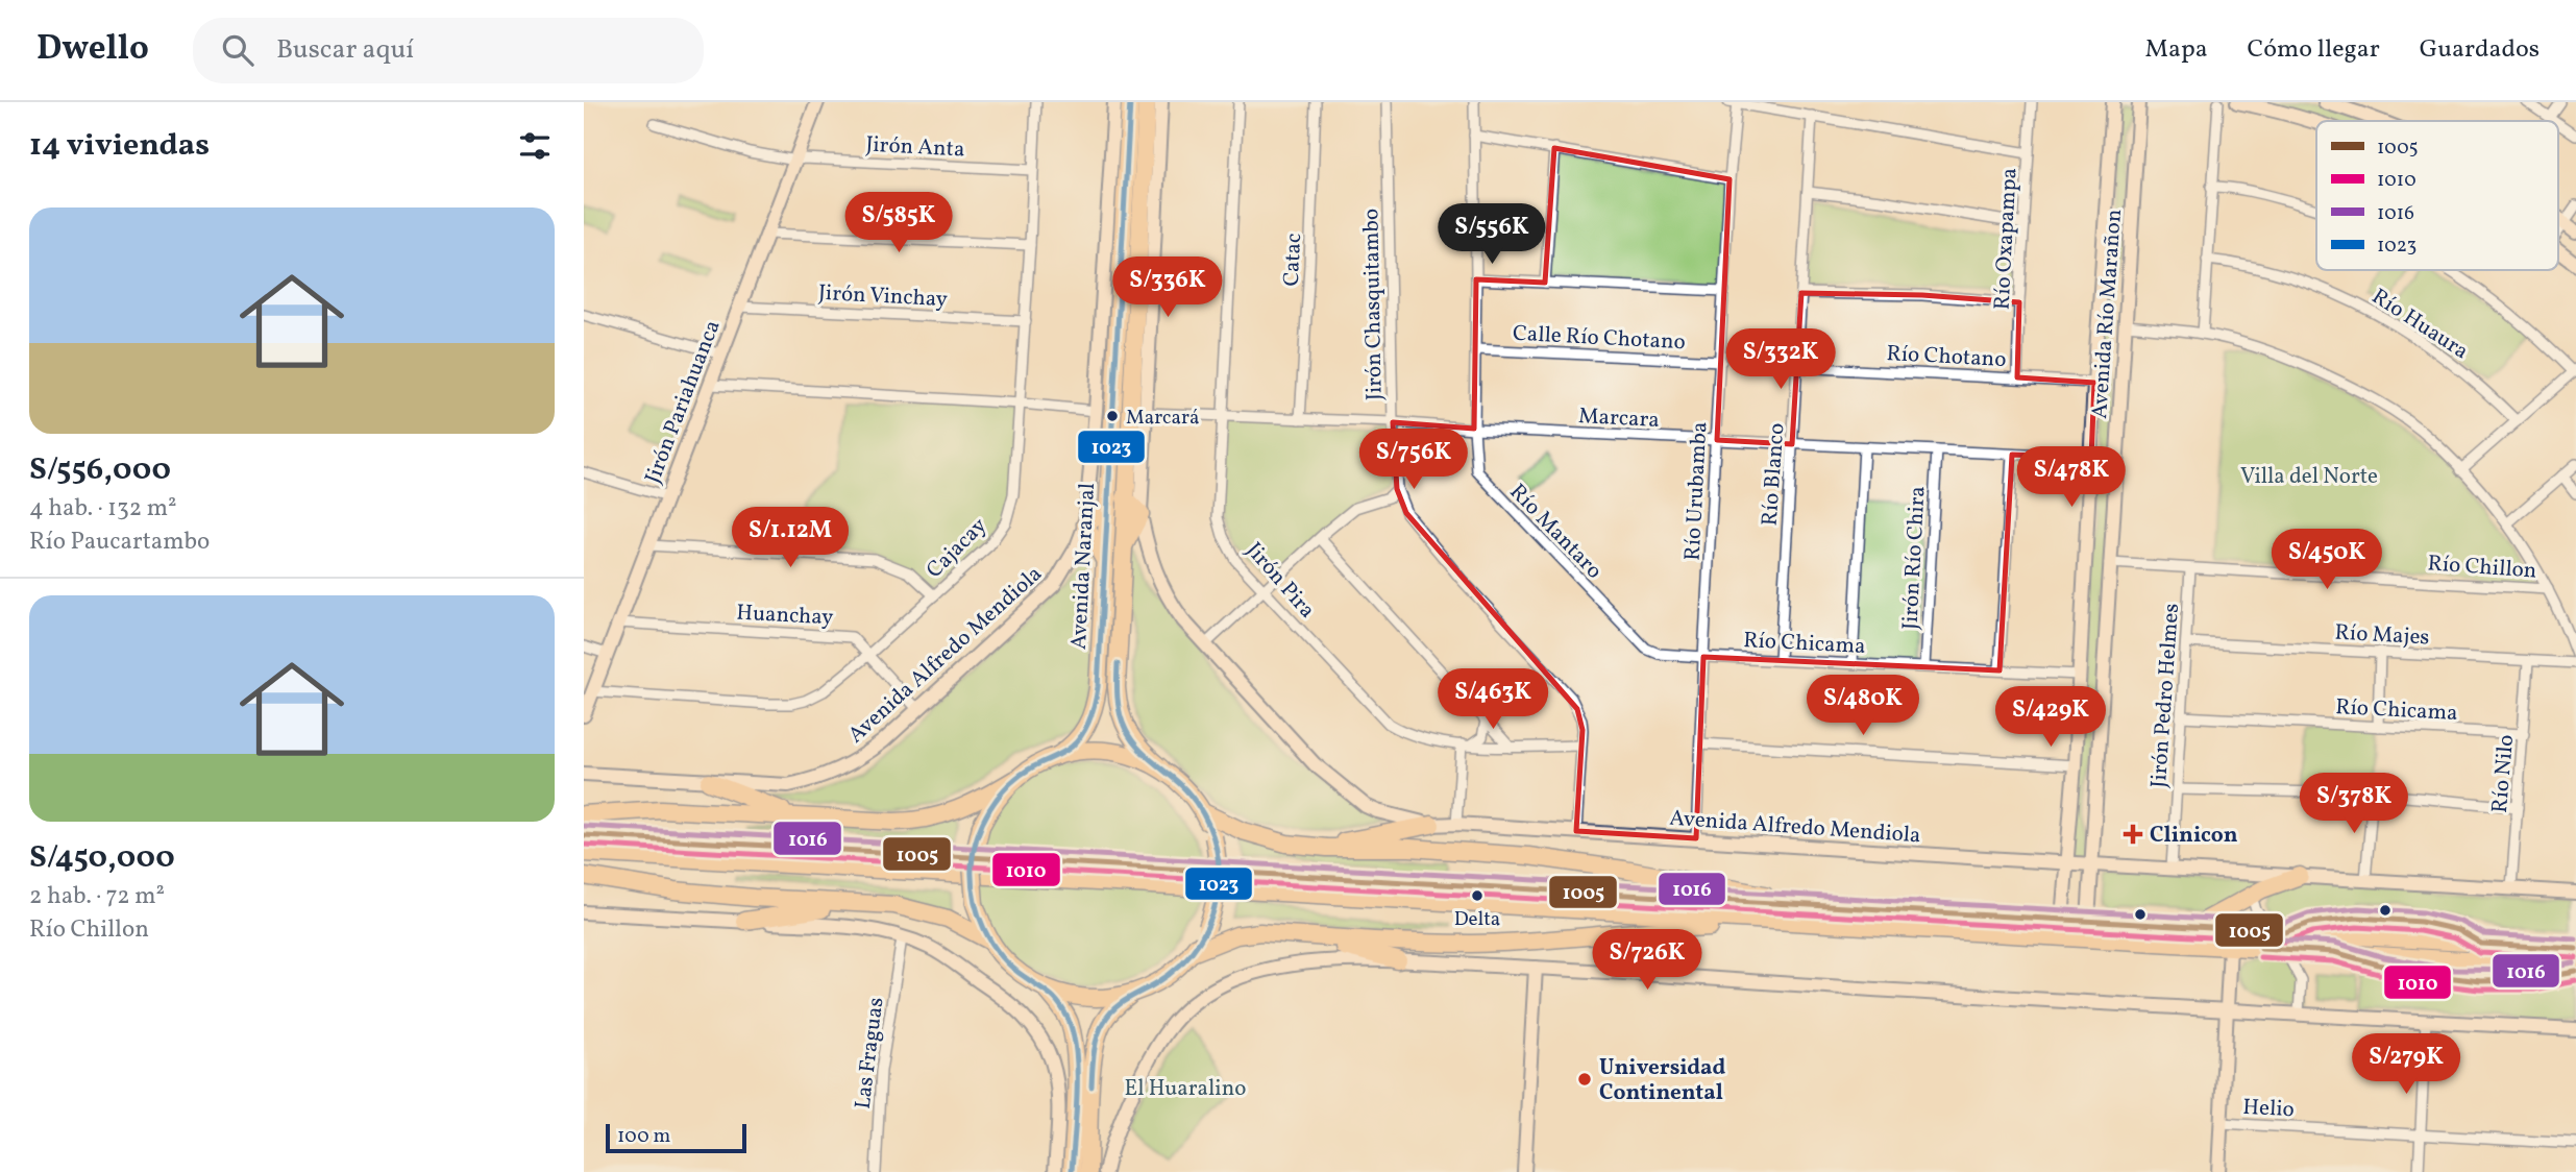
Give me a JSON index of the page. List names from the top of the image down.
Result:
{
  "streets": {
    "highway": ["Avenida Naranjal"],
    "main road": ["Avenida Río Marañon", "Jirón Pariahuanca", "Avenida Alfredo Mendiola"],
    "street": [
      "Jirón Anta",
      "Río Oxapampa",
      "Catac",
      "Jirón Vinchay",
      "Jirón Chasquitambo",
      "Río Huaura",
      "Calle Río Chotano",
      "Río Chotano",
      "Marcara",
      "Río Blanco",
      "Río Urubamba",
      "Río Mantaro",
      "Cajacay",
      "Jirón Río Chira",
      "Río Chillon",
      "Jirón Pira",
      "Huanchay",
      "Río Majes",
      "Río Chicama",
      "Jirón Pedro Helmes",
      "Río Nilo",
      "Las Fraguas",
      "Helio"
    ]
  },
  "crossings": [
    ["Jirón Anta", "Jirón Pariahuanca"],
    ["Jirón Anta", "Cajacay"],
    ["Río Oxapampa", "Río Chotano"],
    ["Catac", "Marcara"],
    ["Jirón Vinchay", "Jirón Pariahuanca"],
    ["Jirón Vinchay", "Cajacay"],
    ["Jirón Chasquitambo", "Marcara"],
    ["Jirón Chasquitambo", "Jirón Pira"],
    ["Jirón Chasquitambo", "Avenida Alfredo Mendiola"],
    ["Avenida Río Marañon", "Río Chotano"],
    ["Avenida Río Marañon", "Marcara"],
    ["Avenida Río Marañon", "Río Chillon"],
    ["Avenida Río Marañon", "Río Chicama"],
    ["Avenida Río Marañon", "Avenida Alfredo Mendiola"],
    ["Calle Río Chotano", "Río Urubamba"],
    ["Calle Río Chotano", "Río Mantaro"],
    ["Río Chotano", "Río Blanco"],
    ["Jirón Pariahuanca", "Cajacay"],
    ["Jirón Pariahuanca", "Huanchay"],
    ["Marcara", "Río Blanco"],
    ["Marcara", "Río Urubamba"],
    ["Marcara", "Río Mantaro"],
    ["Marcara", "Jirón Río Chira"],
    ["Marcara", "Jirón Pira"],
    ["Río Blanco", "Río Chicama"],
    ["Río Urubamba", "Río Mantaro"],
    ["Río Urubamba", "Río Chicama"],
    ["Río Urubamba", "Avenida Alfredo Mendiola"],
    ["Río Mantaro", "Río Chicama"],
    ["Cajacay", "Huanchay"],
    ["Jirón Río Chira", "Río Chicama"],
    ["Avenida Naranjal", "Avenida Alfredo Mendiola"],
    ["Río Chillon", "Jirón Pedro Helmes"],
    ["Huanchay", "Avenida Alfredo Mendiola"],
    ["Río Majes", "Jirón Pedro Helmes"],
    ["Río Majes", "Río Nilo"],
    ["Río Chicama", "Jirón Pedro Helmes"],
    ["Río Chicama", "Río Nilo"],
    ["Avenida Alfredo Mendiola", "Jirón Pedro Helmes"],
    ["Avenida Alfredo Mendiola", "Río Nilo"]
  ],
  "parks": ["Villa del Norte", "El Huaralino"],
  "places": {
    "other": ["Marcará", "Delta", "Universidad Continental"],
    "health": ["Clinicon"]
  },
  "lines": [
    "transit line 1023",
    "transit line 1016",
    "transit line 1005",
    "transit line 1010"
  ],
  "legend": [
    "1005",
    "1010",
    "1016",
    "1023"
  ],
  "scale_bar": "100 m",
  "page": {
    "header": "Dwello",
    "search": "Buscar aquí",
    "nav": ["Mapa", "Cómo llegar", "Guardados"],
    "heading": "14 viviendas",
    "list": [
      {
        "name": "S/556,000",
        "note": "4 hab. · 132 m² · Río Paucartambo"
      },
      {
        "name": "S/450,000",
        "note": "2 hab. · 72 m² · Río Chillon"
      }
    ],
    "price": [
      "S/585K",
      "S/556K",
      "S/336K",
      "S/332K",
      "S/756K",
      "S/478K",
      "S/1.12M",
      "S/450K",
      "S/463K",
      "S/480K",
      "S/429K",
      "S/378K",
      "S/726K",
      "S/279K"
    ],
    "scale": "100 m"
  }
}
